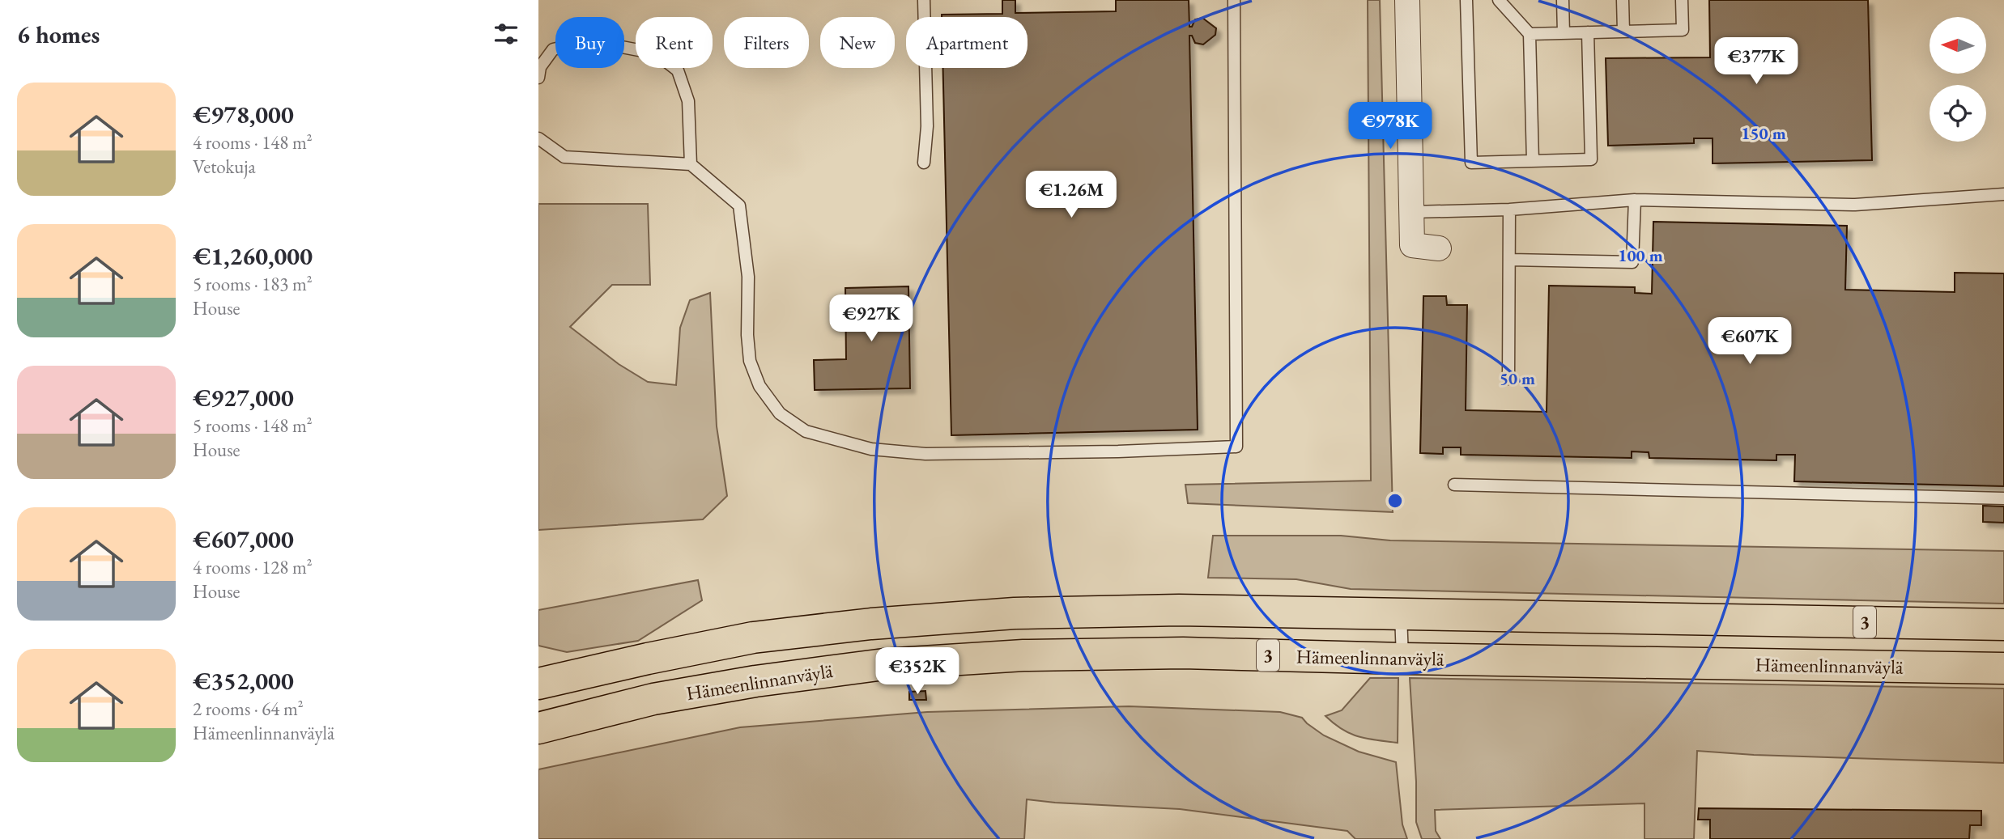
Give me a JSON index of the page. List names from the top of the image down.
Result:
{
  "streets": {
    "highway": ["3", "Hämeenlinnanväylä"]
  },
  "north": "left",
  "page": {
    "heading": "6 homes",
    "chip": [
      "Buy",
      "Rent",
      "Filters",
      "New",
      "Apartment"
    ],
    "price": [
      "€377K",
      "€978K",
      "€1.26M",
      "€927K",
      "€607K",
      "€352K"
    ],
    "list": [
      {
        "name": "€978,000",
        "note": "4 rooms · 148 m² · Vetokuja"
      },
      {
        "name": "€1,260,000",
        "note": "5 rooms · 183 m² · House"
      },
      {
        "name": "€927,000",
        "note": "5 rooms · 148 m² · House"
      },
      {
        "name": "€607,000",
        "note": "4 rooms · 128 m² · House"
      },
      {
        "name": "€352,000",
        "note": "2 rooms · 64 m² · Hämeenlinnanväylä"
      }
    ]
  },
  "rings": ["150 m", "100 m", "50 m"]
}
